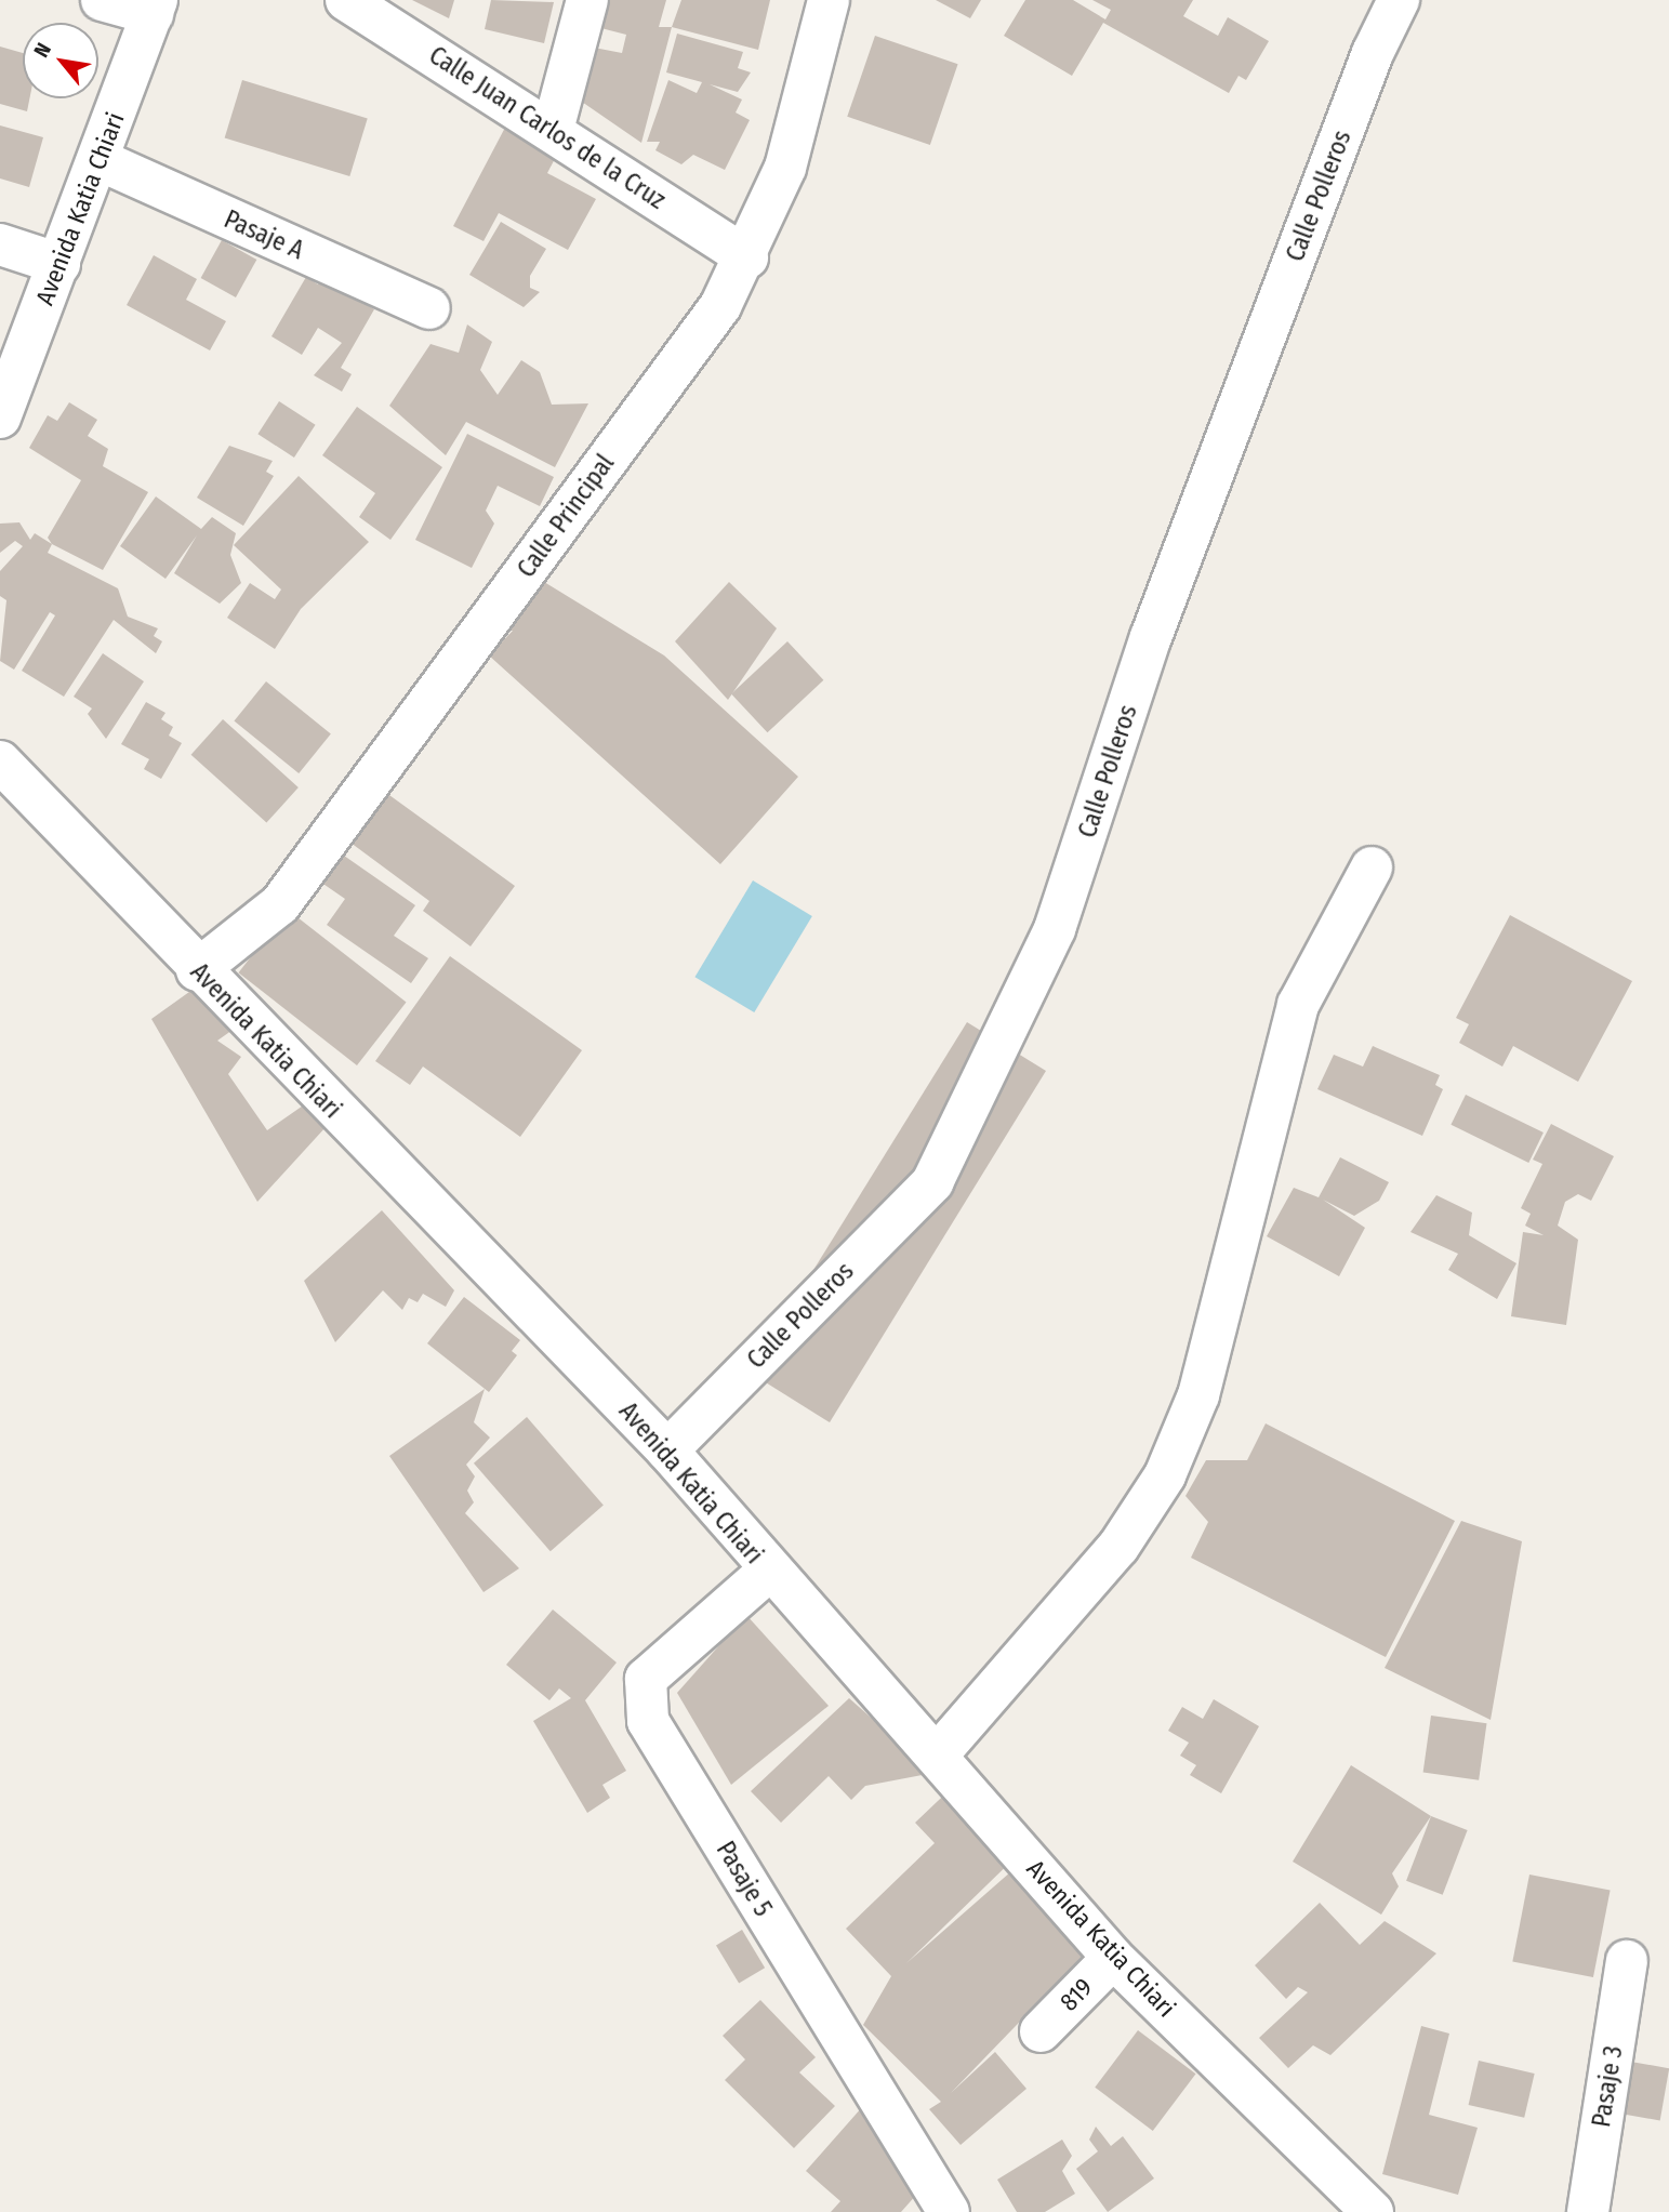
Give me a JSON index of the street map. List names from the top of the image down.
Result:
{
  "streets": {
    "street": [
      "Calle Juan Carlos de la Cruz",
      "Calle Polleros",
      "Avenida Katia Chiari",
      "Pasaje A",
      "Calle Principal",
      "Pasaje 5",
      "819",
      "Pasaje 3"
    ]
  },
  "crossings": [
    ["Calle Juan Carlos de la Cruz", "Calle Principal"],
    ["Calle Polleros", "Avenida Katia Chiari"],
    ["Avenida Katia Chiari", "Pasaje A"],
    ["Avenida Katia Chiari", "Calle Principal"],
    ["Avenida Katia Chiari", "Pasaje 5"],
    ["Avenida Katia Chiari", "819"]
  ],
  "north": "top left"
}
